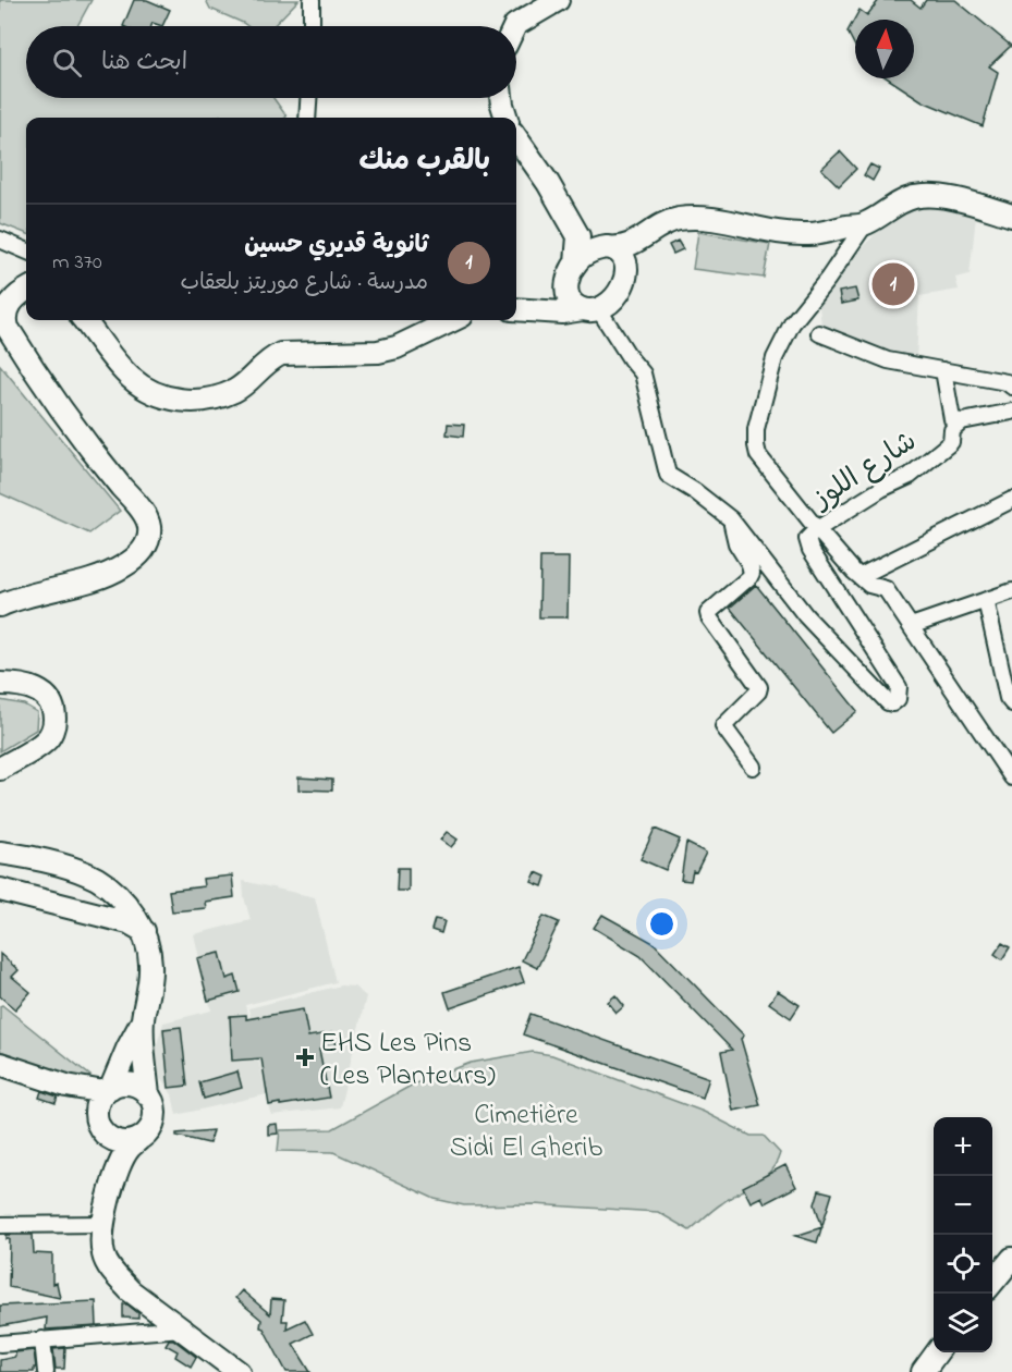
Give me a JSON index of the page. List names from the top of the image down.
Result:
{
  "streets": {
    "street": ["شارع اللوز"]
  },
  "parks": ["Cimetière Sidi El Gherib"],
  "places": {
    "health": ["EHS Les Pins (Les Planteurs)"]
  },
  "north": "top",
  "page": {
    "search": "ابحث هنا",
    "heading": "بالقرب منك",
    "list": [
      {
        "mark": "1",
        "name": "ثانوية قديري حسين",
        "note": "مدرسة · شارع موريتز بلعقاب",
        "value": "370 m"
      }
    ],
    "pins": "1",
    "map_buttons": ["+", "−"]
  }
}
